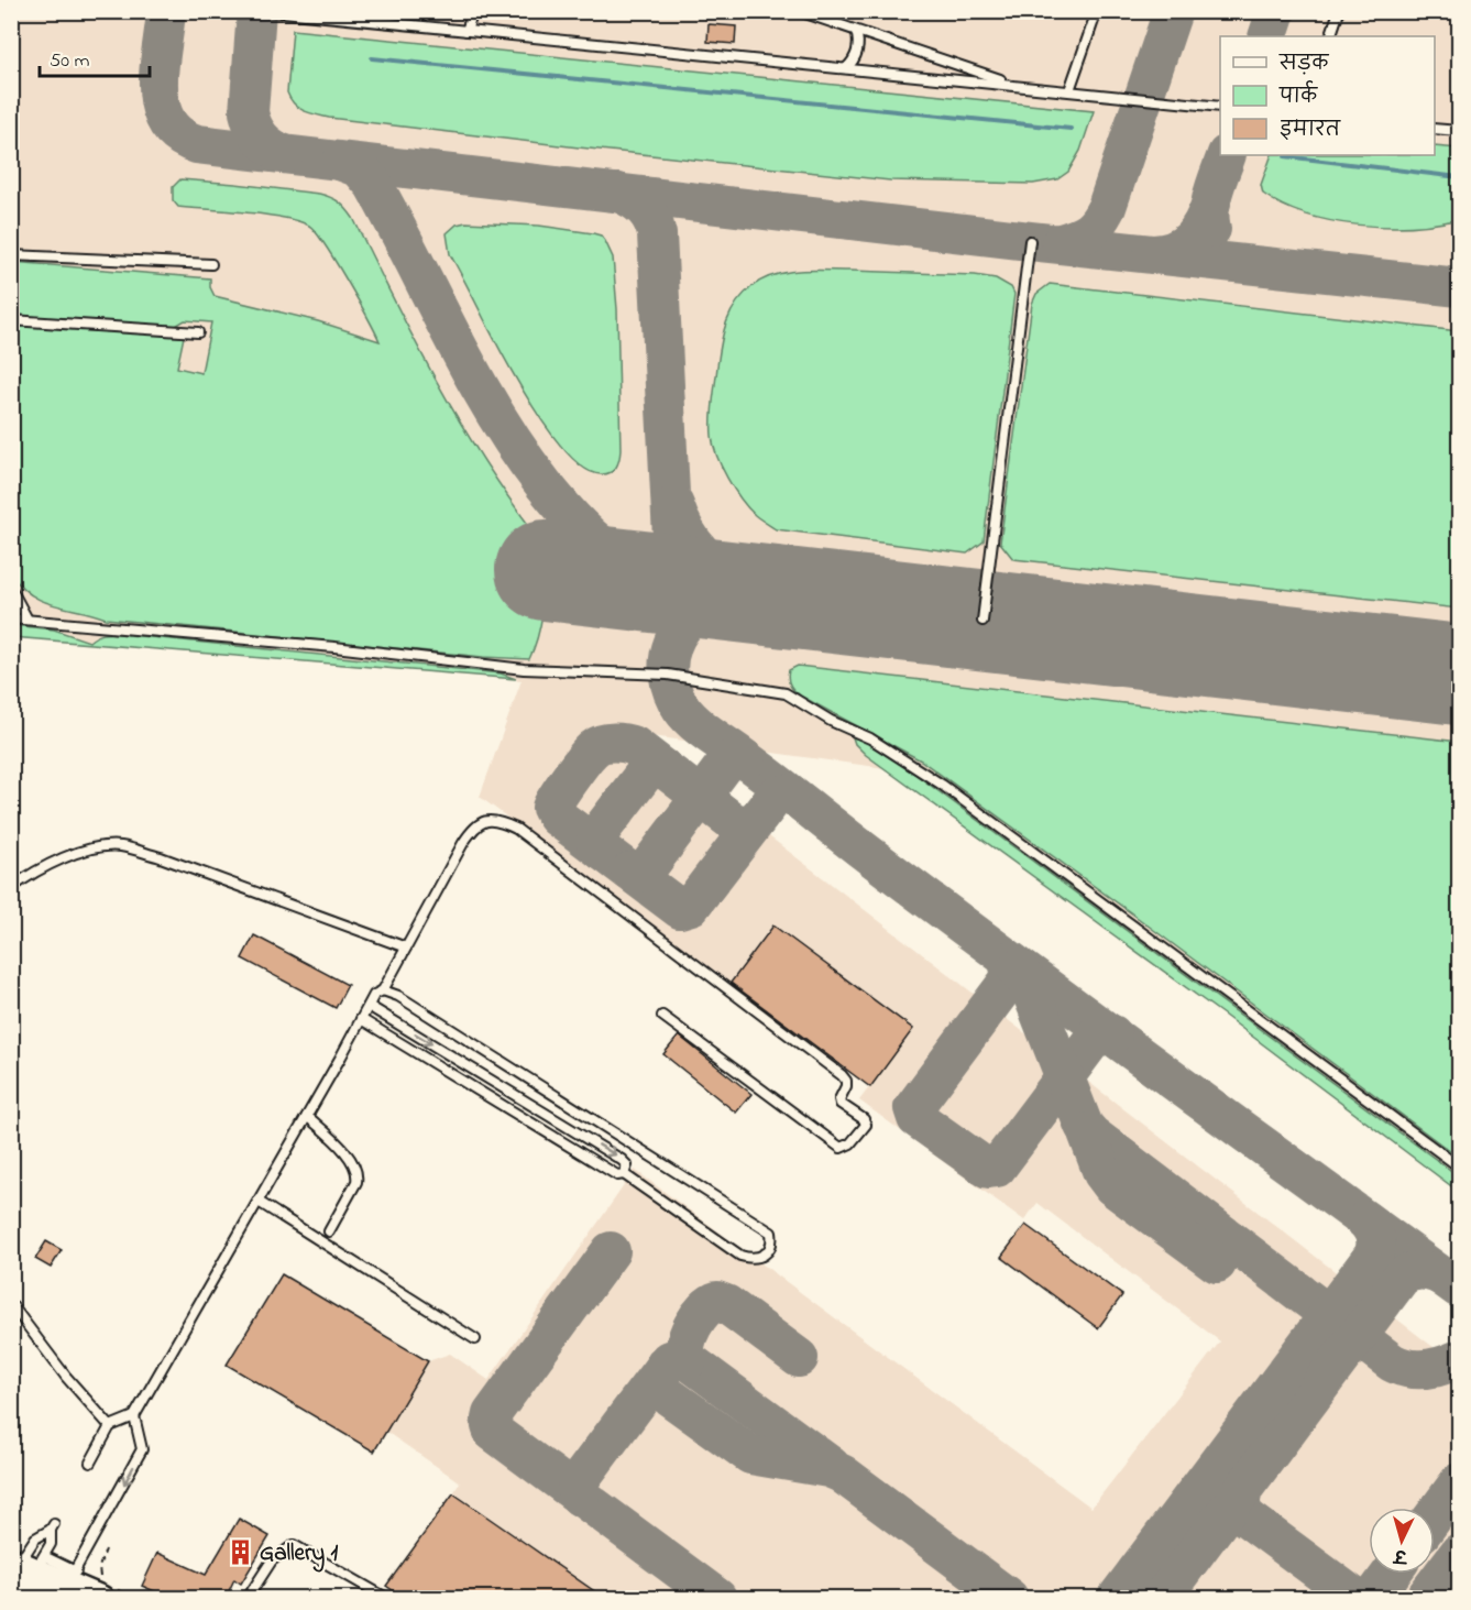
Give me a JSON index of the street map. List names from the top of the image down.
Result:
{
  "places": {
    "building": ["Gallery 1"]
  },
  "legend": ["सड़क", "पार्क", "इमारत"],
  "scale_bar": "50 m",
  "north": "bottom"
}
